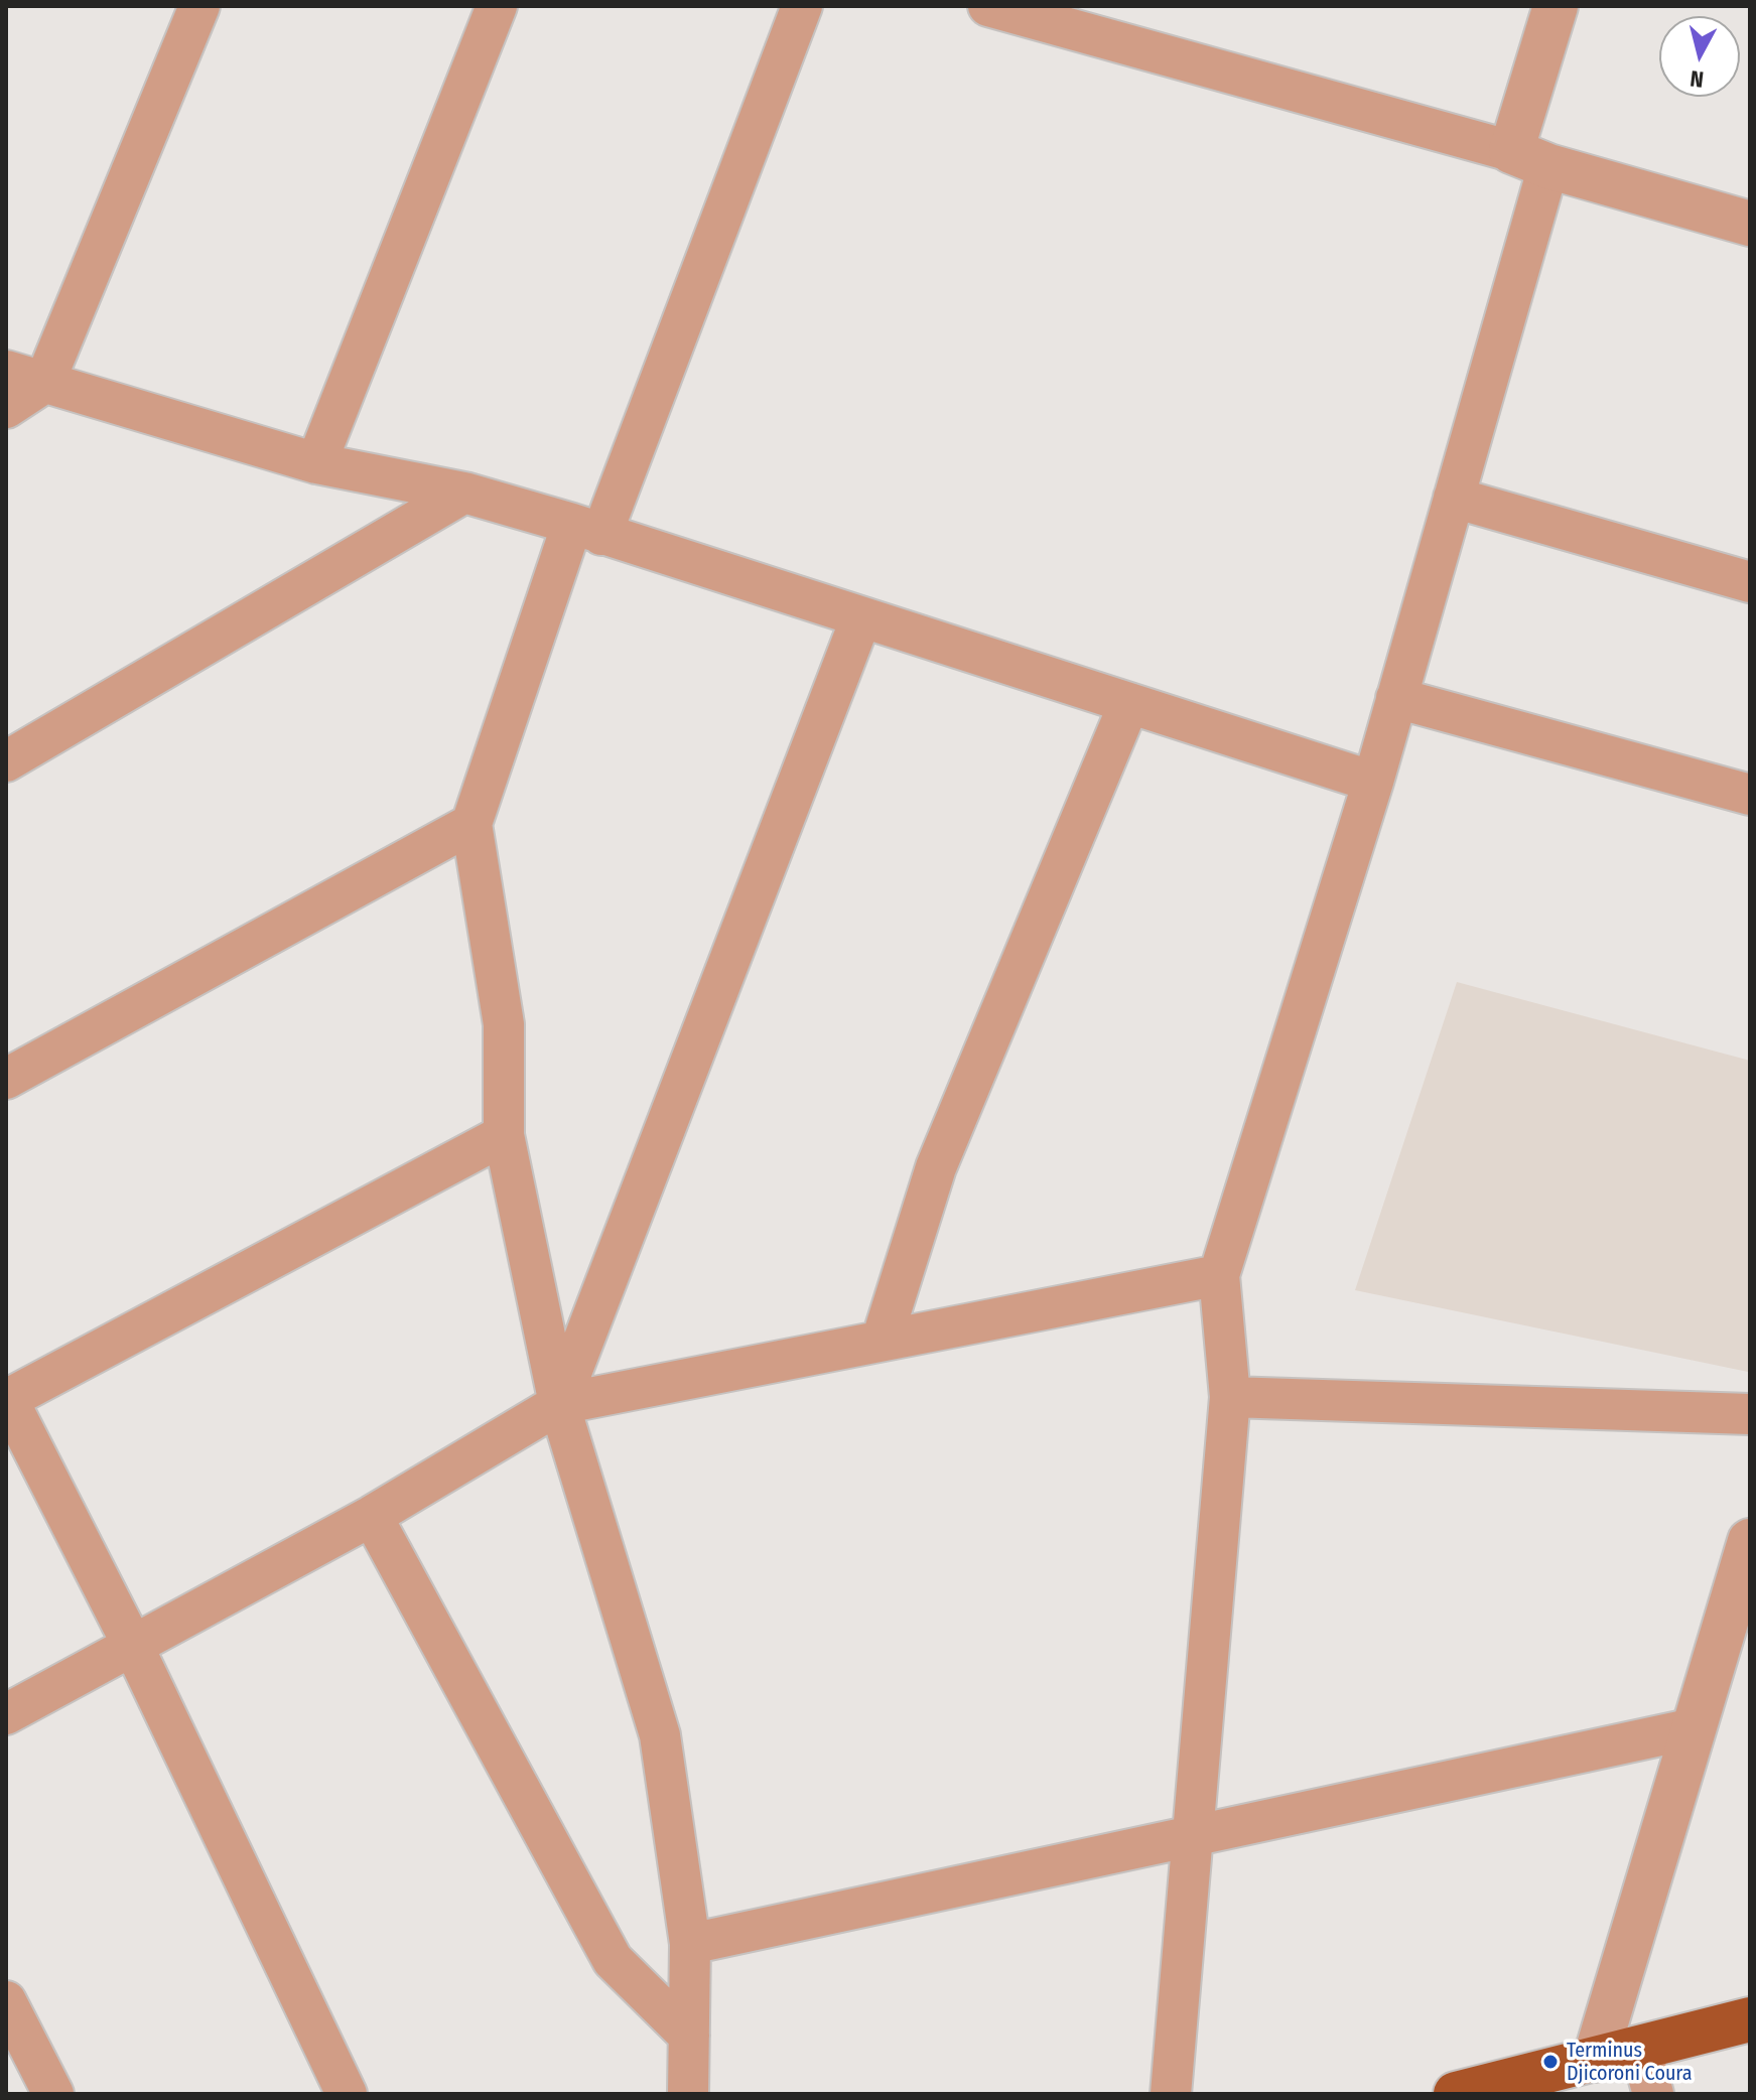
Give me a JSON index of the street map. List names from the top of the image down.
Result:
{
  "places": ["Terminus Djicoroni Coura"],
  "north": "bottom"
}
